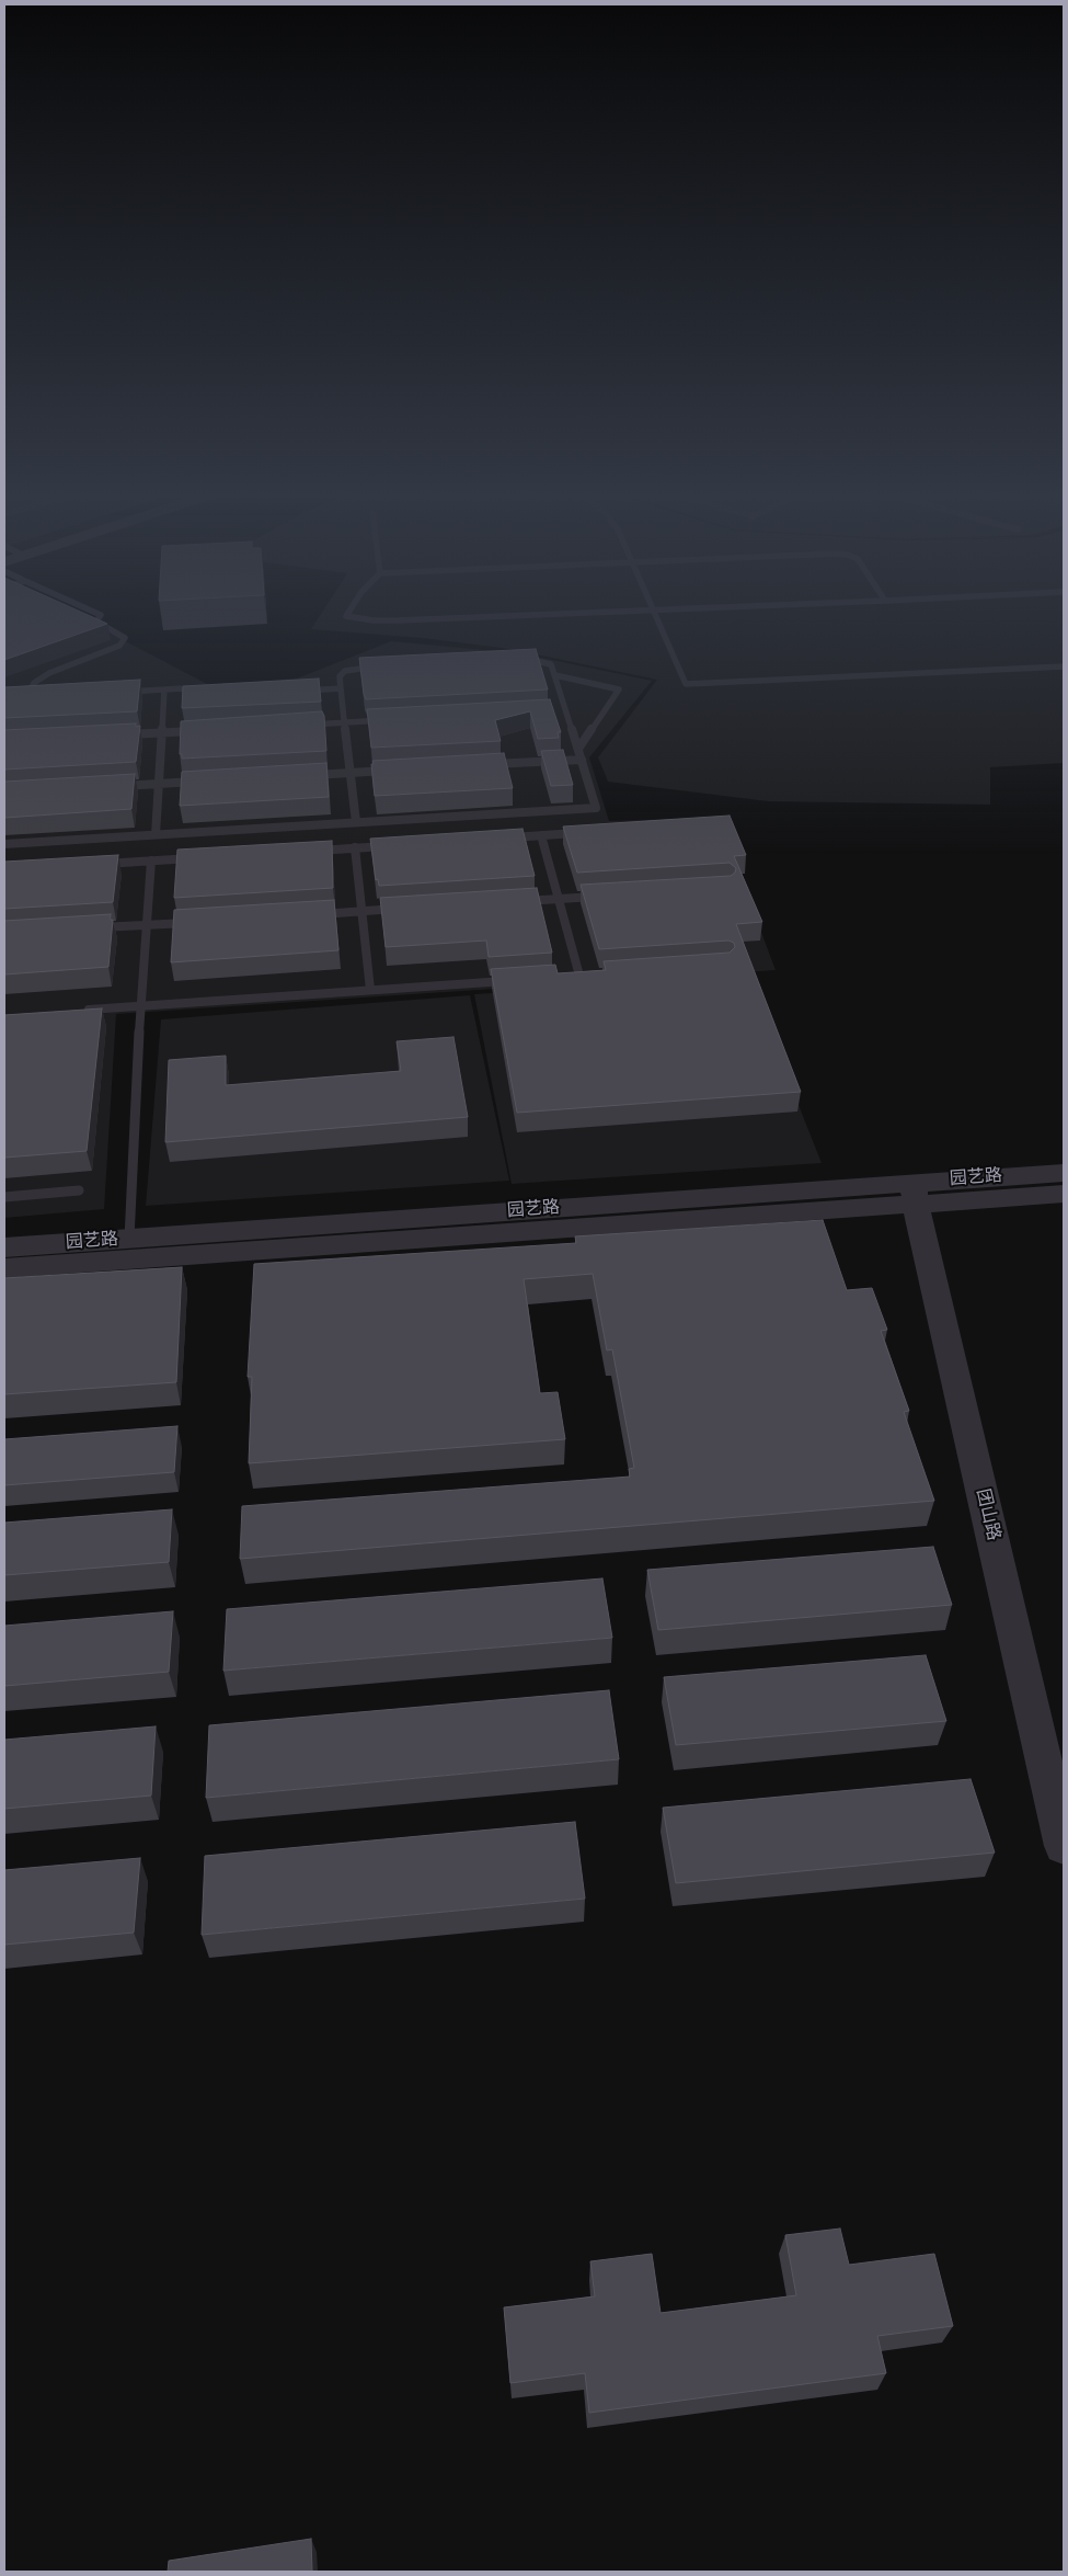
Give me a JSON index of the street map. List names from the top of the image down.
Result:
{
  "streets": {
    "street": ["园艺路", "团山路"]
  },
  "crossings": [
    ["园艺路", "团山路"]
  ]
}
